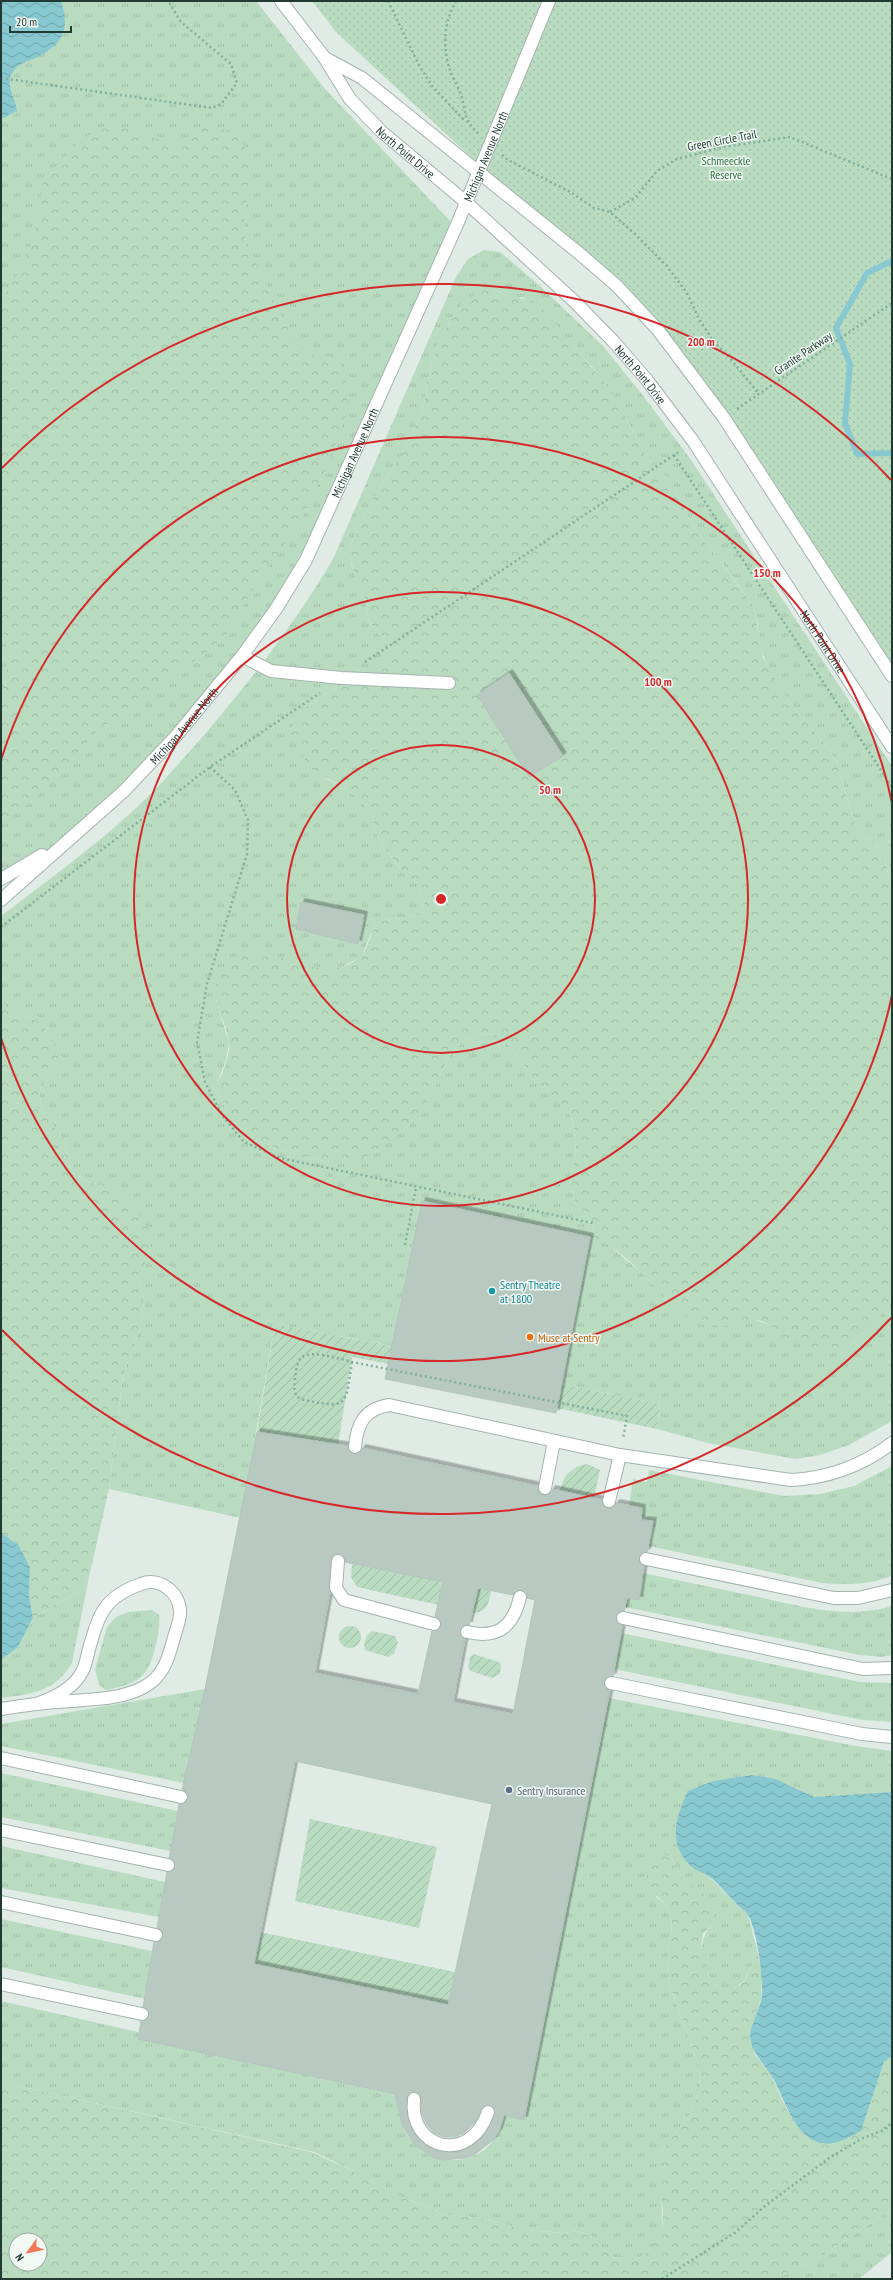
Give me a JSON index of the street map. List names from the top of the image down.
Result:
{
  "streets": {
    "street": ["North Point Drive", "Michigan Avenue North"],
    "path": ["Green Circle Trail", "Granite Parkway"]
  },
  "crossings": [
    ["North Point Drive", "Michigan Avenue North"],
    ["North Point Drive", "Granite Parkway"]
  ],
  "parks": ["Schmeeckle Reserve"],
  "places": ["Sentry Theatre at 1800", "Muse at Sentry", "Sentry Insurance"],
  "scale_bar": "20 m",
  "north": "bottom left",
  "rings": [
    "200 m",
    "150 m",
    "100 m",
    "50 m"
  ]
}
